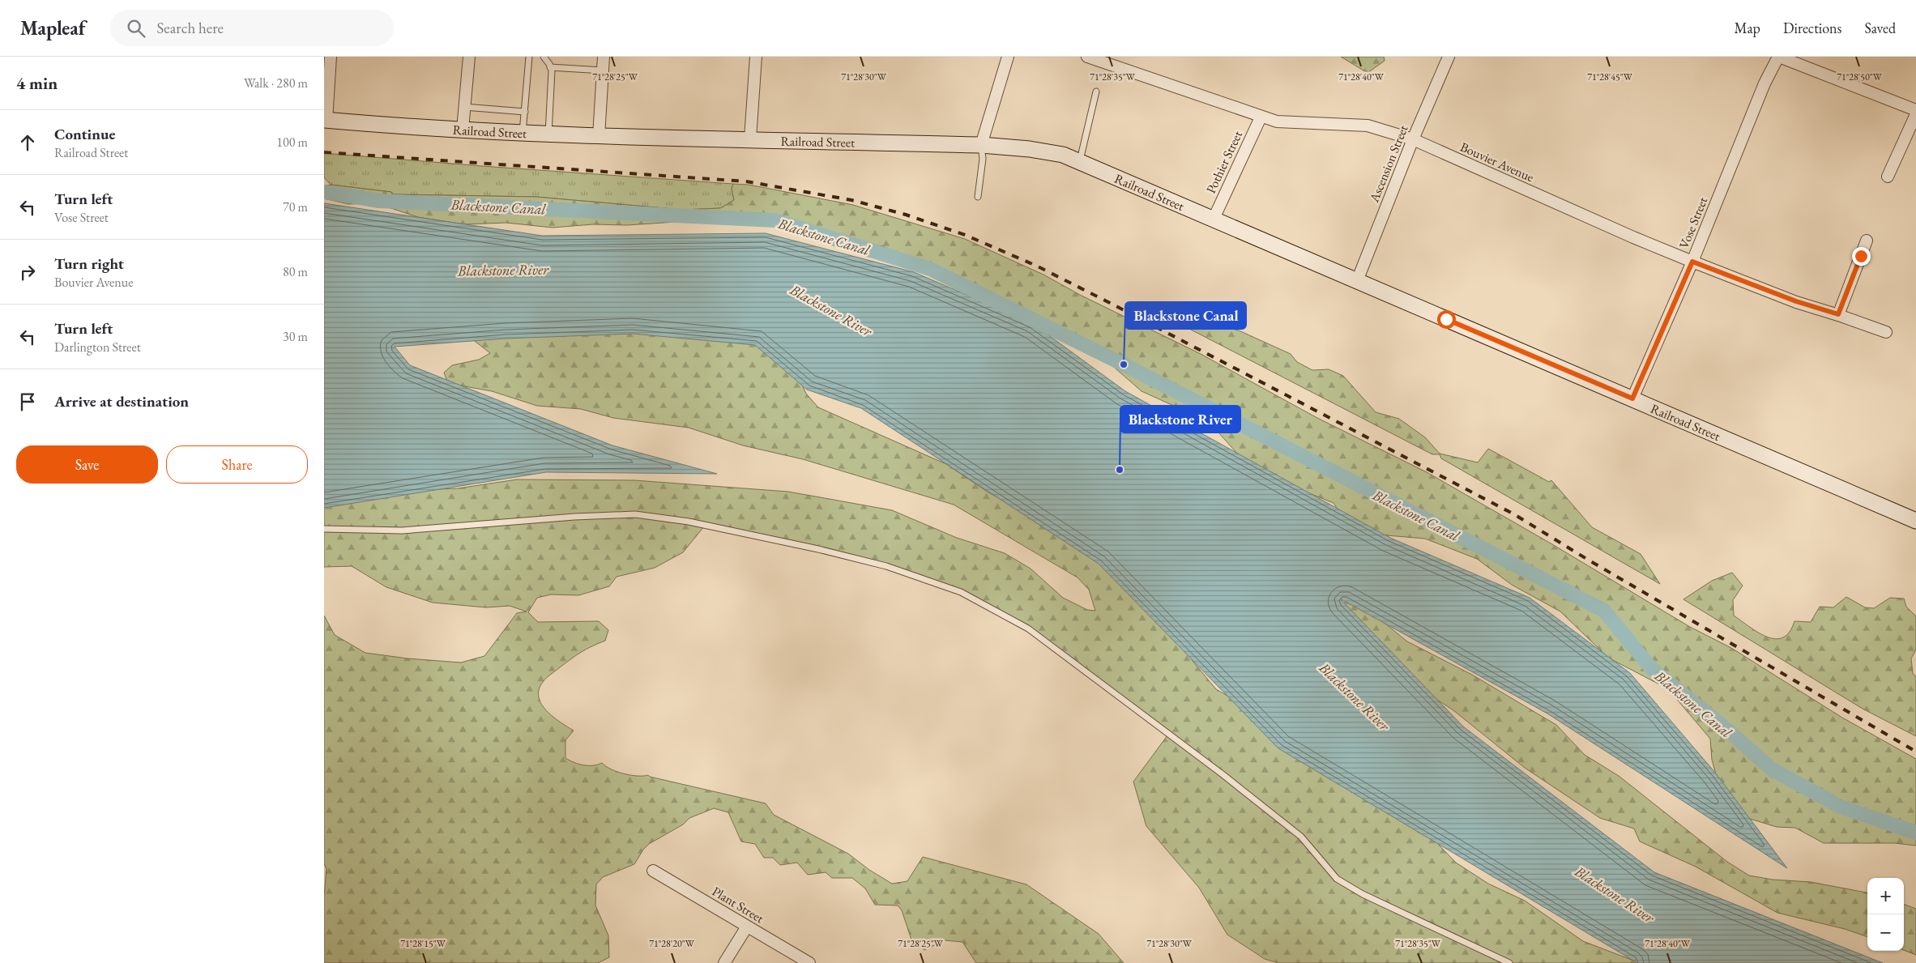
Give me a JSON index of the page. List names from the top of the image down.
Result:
{
  "streets": {
    "street": [
      "Railroad Street",
      "Pothier Street",
      "Bouvier Avenue",
      "Ascension Street",
      "Vose Street",
      "Plant Street"
    ]
  },
  "crossings": [
    ["Railroad Street", "Pothier Street"],
    ["Railroad Street", "Ascension Street"],
    ["Railroad Street", "Vose Street"],
    ["Pothier Street", "Bouvier Avenue"],
    ["Bouvier Avenue", "Ascension Street"],
    ["Bouvier Avenue", "Vose Street"]
  ],
  "water": ["Blackstone Canal", "Blackstone River"],
  "places": ["Blackstone Canal", "Blackstone River"],
  "page": {
    "header": "Mapleaf",
    "search": "Search here",
    "nav": ["Map", "Directions", "Saved"],
    "heading": ["4 min", "Walk · 280 m"],
    "list": [
      ["Continue", "Railroad Street", "100 m"],
      ["Turn left", "Vose Street", "70 m"],
      ["Turn right", "Bouvier Avenue", "80 m"],
      ["Turn left", "Darlington Street", "30 m"],
      "Arrive at destination"
    ],
    "buttons": ["Save", "Share"],
    "map_buttons": ["+", "−"]
  },
  "coordinates": [
    "71°28'25\"W",
    "71°28'30\"W",
    "71°28'35\"W",
    "71°28'40\"W",
    "71°28'45\"W",
    "71°28'50\"W",
    "71°28'15\"W",
    "71°28'20\"W"
  ]
}
